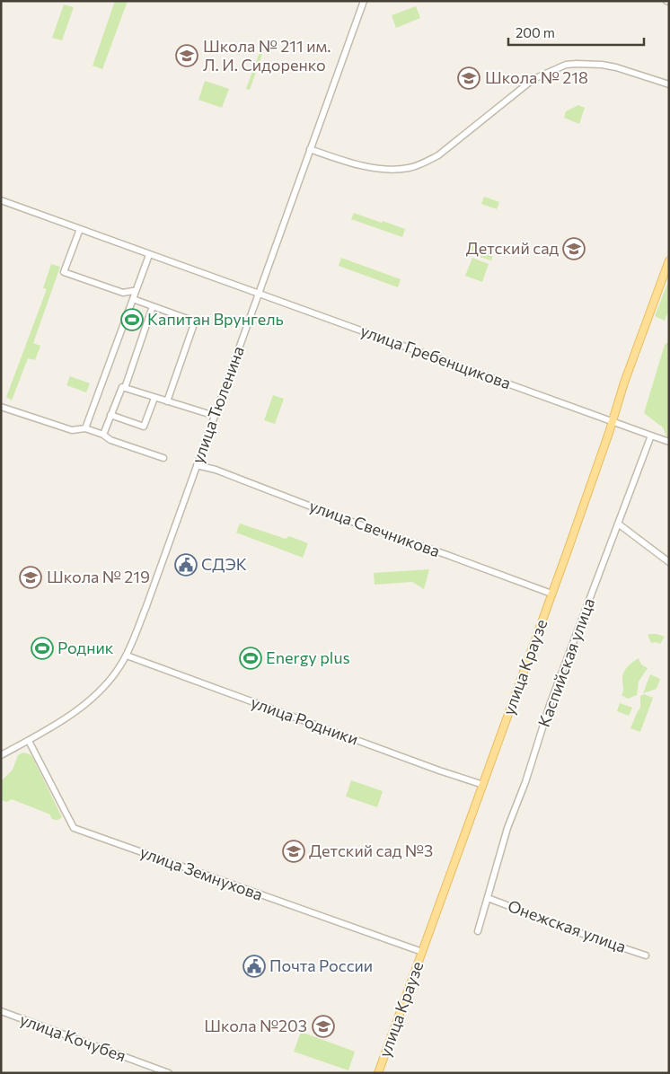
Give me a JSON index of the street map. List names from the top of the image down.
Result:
{
  "streets": {
    "main road": ["улица Краузе"],
    "street": [
      "улица Гребенщикова",
      "улица Тюленина",
      "улица Свечникова",
      "Каспийская улица",
      "улица Родники",
      "улица Земнухова",
      "Онежская улица",
      "улица Кочубея"
    ]
  },
  "crossings": [
    ["улица Гребенщикова", "улица Тюленина"],
    ["улица Гребенщикова", "улица Краузе"],
    ["улица Тюленина", "улица Свечникова"],
    ["улица Тюленина", "улица Родники"],
    ["улица Тюленина", "улица Земнухова"],
    ["улица Свечникова", "улица Краузе"],
    ["Каспийская улица", "Онежская улица"],
    ["улица Краузе", "улица Родники"],
    ["улица Краузе", "улица Земнухова"]
  ],
  "places": {
    "school or university": [
      "Школа № 211 им. Л. И. Сидоренко",
      "Школа № 218",
      "Детский сад",
      "Школа № 219",
      "Детский сад №3",
      "Школа №203"
    ],
    "sports": ["Капитан Врунгель", "Родник", "Energy plus"],
    "public building": ["СДЭК", "Почта России"]
  },
  "scale_bar": "200 m"
}
